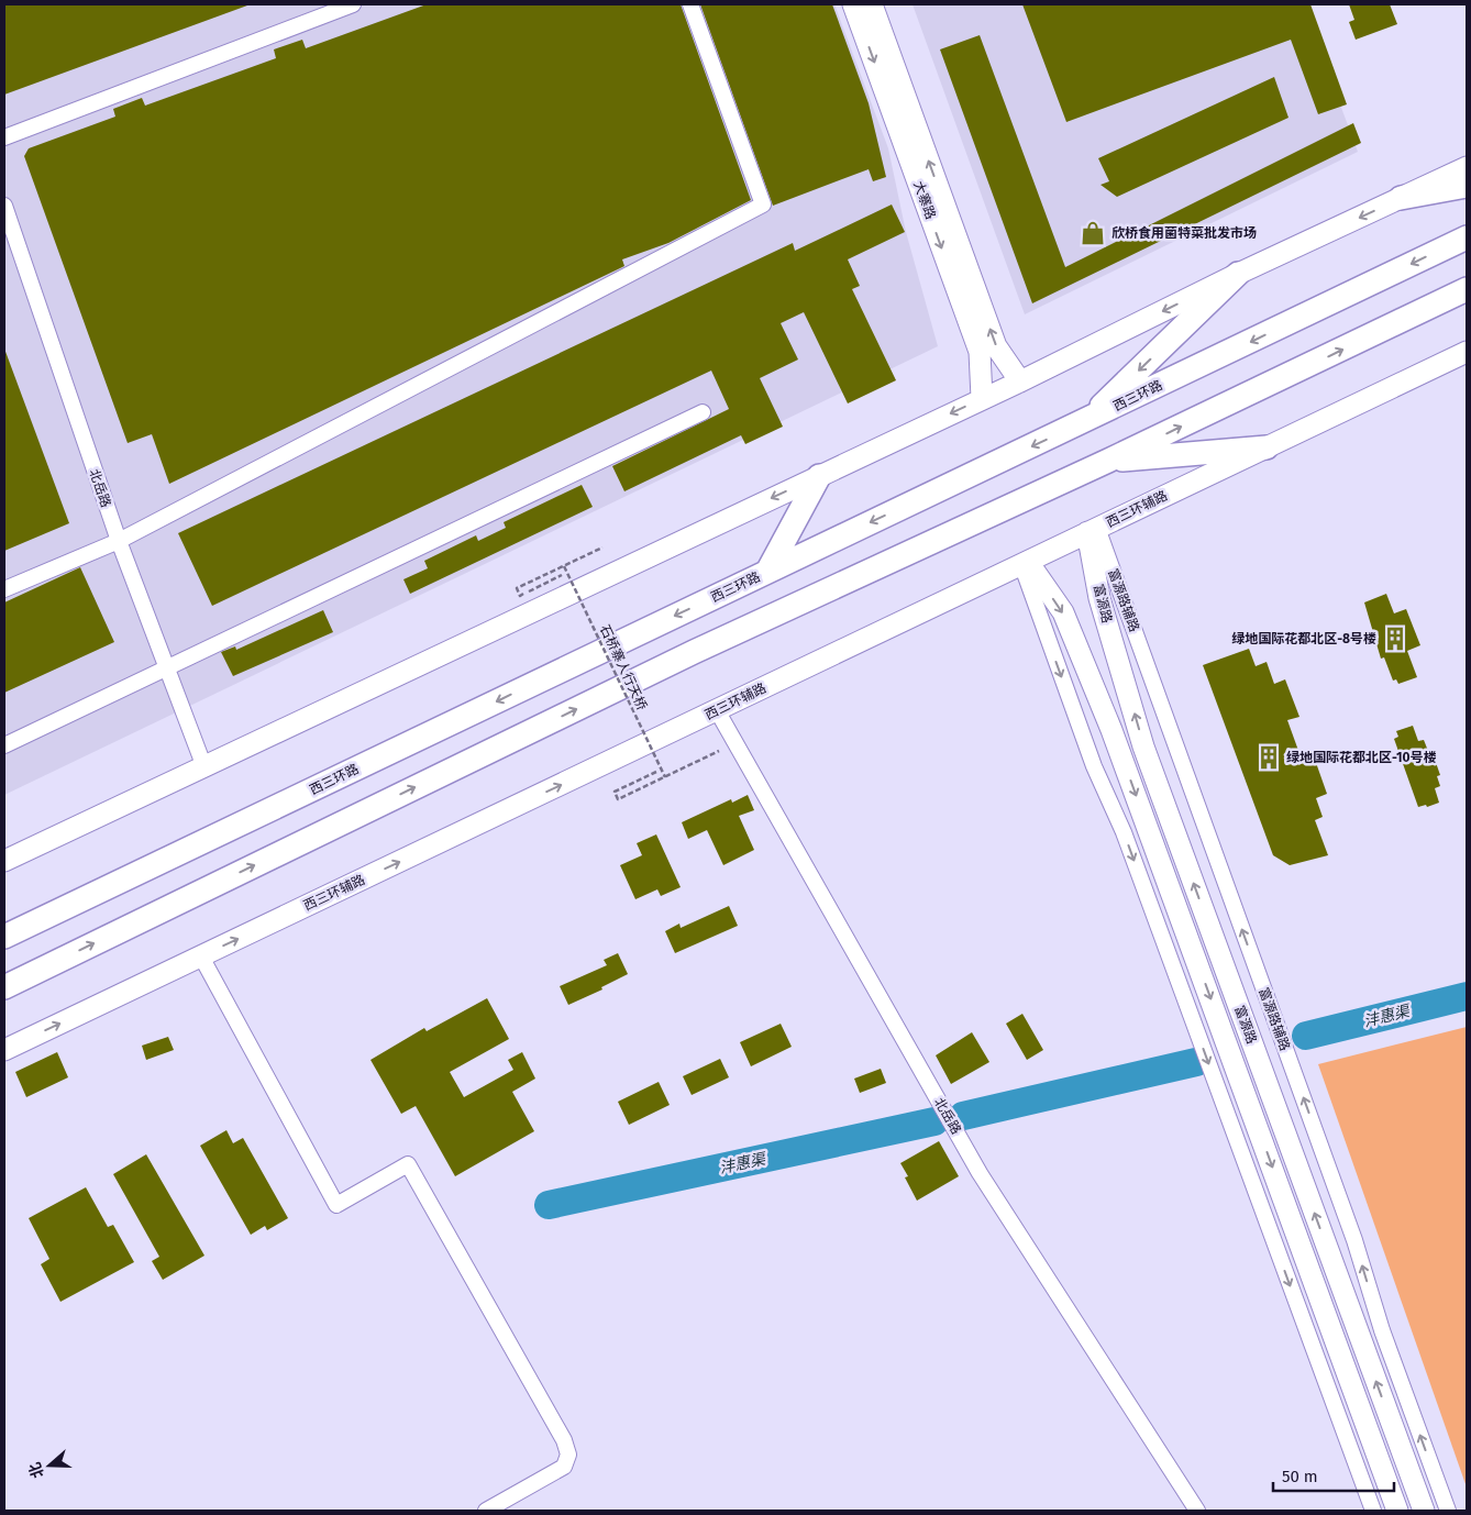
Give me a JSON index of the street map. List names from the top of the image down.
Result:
{
  "streets": {
    "highway": ["西三环路"],
    "main road": ["大寨路", "西三环辅路", "富源路"],
    "street": ["北岳路", "富源路辅路"],
    "path": ["石桥寨人行天桥"]
  },
  "crossings": [
    ["北岳路", "西三环辅路"],
    ["西三环辅路", "富源路辅路"],
    ["西三环辅路", "富源路"],
    ["富源路辅路", "富源路"]
  ],
  "water": ["沣惠渠"],
  "places": {
    "shop": ["欣桥食用菌特菜批发市场"],
    "building": ["绿地国际花都北区-8号楼", "绿地国际花都北区-10号楼"]
  },
  "scale_bar": "50 m",
  "north": "left"
}
